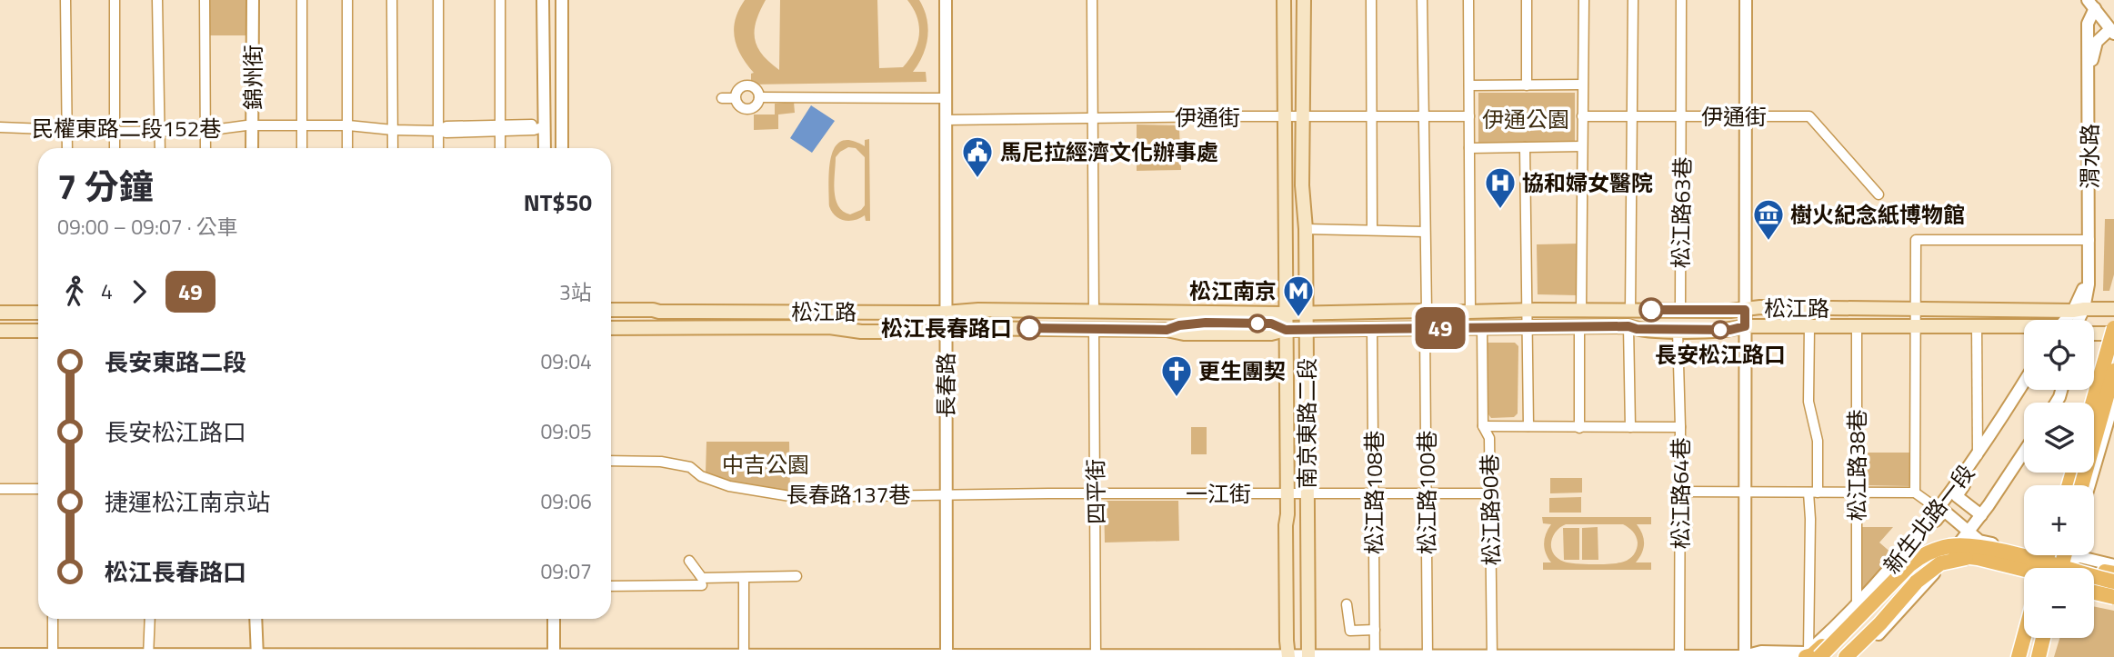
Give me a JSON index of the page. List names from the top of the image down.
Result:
{
  "streets": {
    "main road": ["松江路", "南京東路二段"],
    "street": [
      "錦州街",
      "伊通街",
      "民權東路二段152巷",
      "渭水路",
      "松江路63巷",
      "長春路",
      "松江路38巷",
      "四平街",
      "松江路108巷",
      "松江路100巷",
      "一江街",
      "松江路64巷",
      "長春路137巷",
      "松江路90巷",
      "新生北路一段"
    ]
  },
  "crossings": [
    ["錦州街", "民權東路二段152巷"],
    ["伊通街", "松江路63巷"],
    ["伊通街", "長春路"],
    ["伊通街", "南京東路二段"],
    ["渭水路", "松江路"],
    ["松江路63巷", "松江路"],
    ["松江路", "長春路"],
    ["松江路", "南京東路二段"],
    ["松江路", "松江路38巷"],
    ["松江路", "四平街"],
    ["松江路", "松江路108巷"],
    ["松江路", "松江路100巷"],
    ["松江路", "松江路64巷"],
    ["松江路", "松江路90巷"],
    ["長春路", "一江街"],
    ["長春路", "長春路137巷"],
    ["南京東路二段", "一江街"],
    ["松江路38巷", "新生北路一段"],
    ["四平街", "一江街"],
    ["松江路108巷", "一江街"],
    ["松江路100巷", "一江街"],
    ["一江街", "長春路137巷"],
    ["一江街", "松江路90巷"]
  ],
  "parks": ["伊通公園", "中吉公園"],
  "places": {
    "public building": ["馬尼拉經濟文化辦事處"],
    "hospital": ["協和婦女醫院"],
    "museum": ["樹火紀念紙博物館"],
    "metro station": ["松江南京"],
    "other": ["松江長春路口", "長安松江路口"],
    "church": ["更生團契"]
  },
  "lines": ["bus line 49"],
  "page": {
    "on_map": "49",
    "heading": ["7 分鐘", "09:00 – 09:07 · 公車", "NT$50"],
    "legs": ["4", "49", "3站"],
    "map_buttons": ["+", "−"],
    "list": [
      {
        "name": "長安東路二段",
        "value": "09:04"
      },
      {
        "name": "長安松江路口",
        "value": "09:05"
      },
      {
        "name": "捷運松江南京站",
        "value": "09:06"
      },
      {
        "name": "松江長春路口",
        "value": "09:07"
      }
    ]
  }
}
